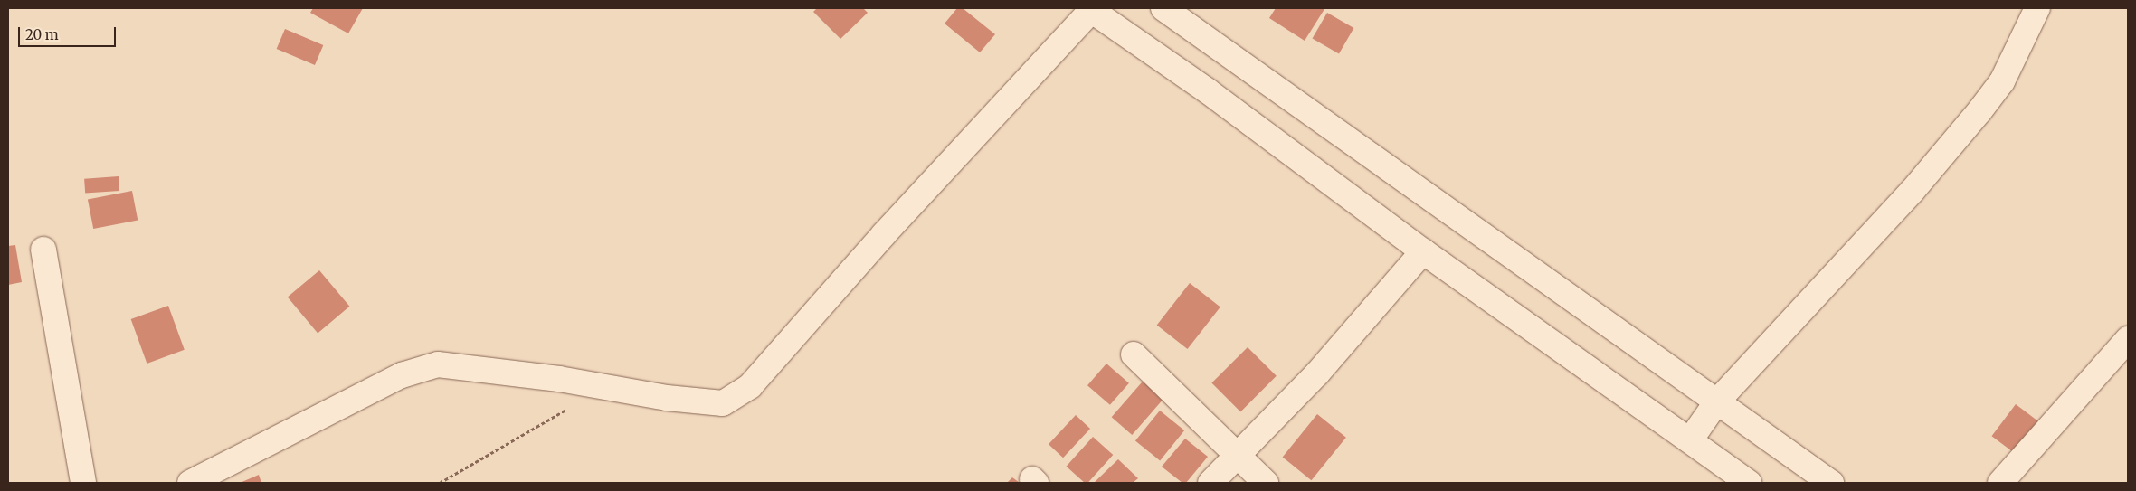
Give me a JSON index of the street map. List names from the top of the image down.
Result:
{
  "scale_bar": "20 m"
}
